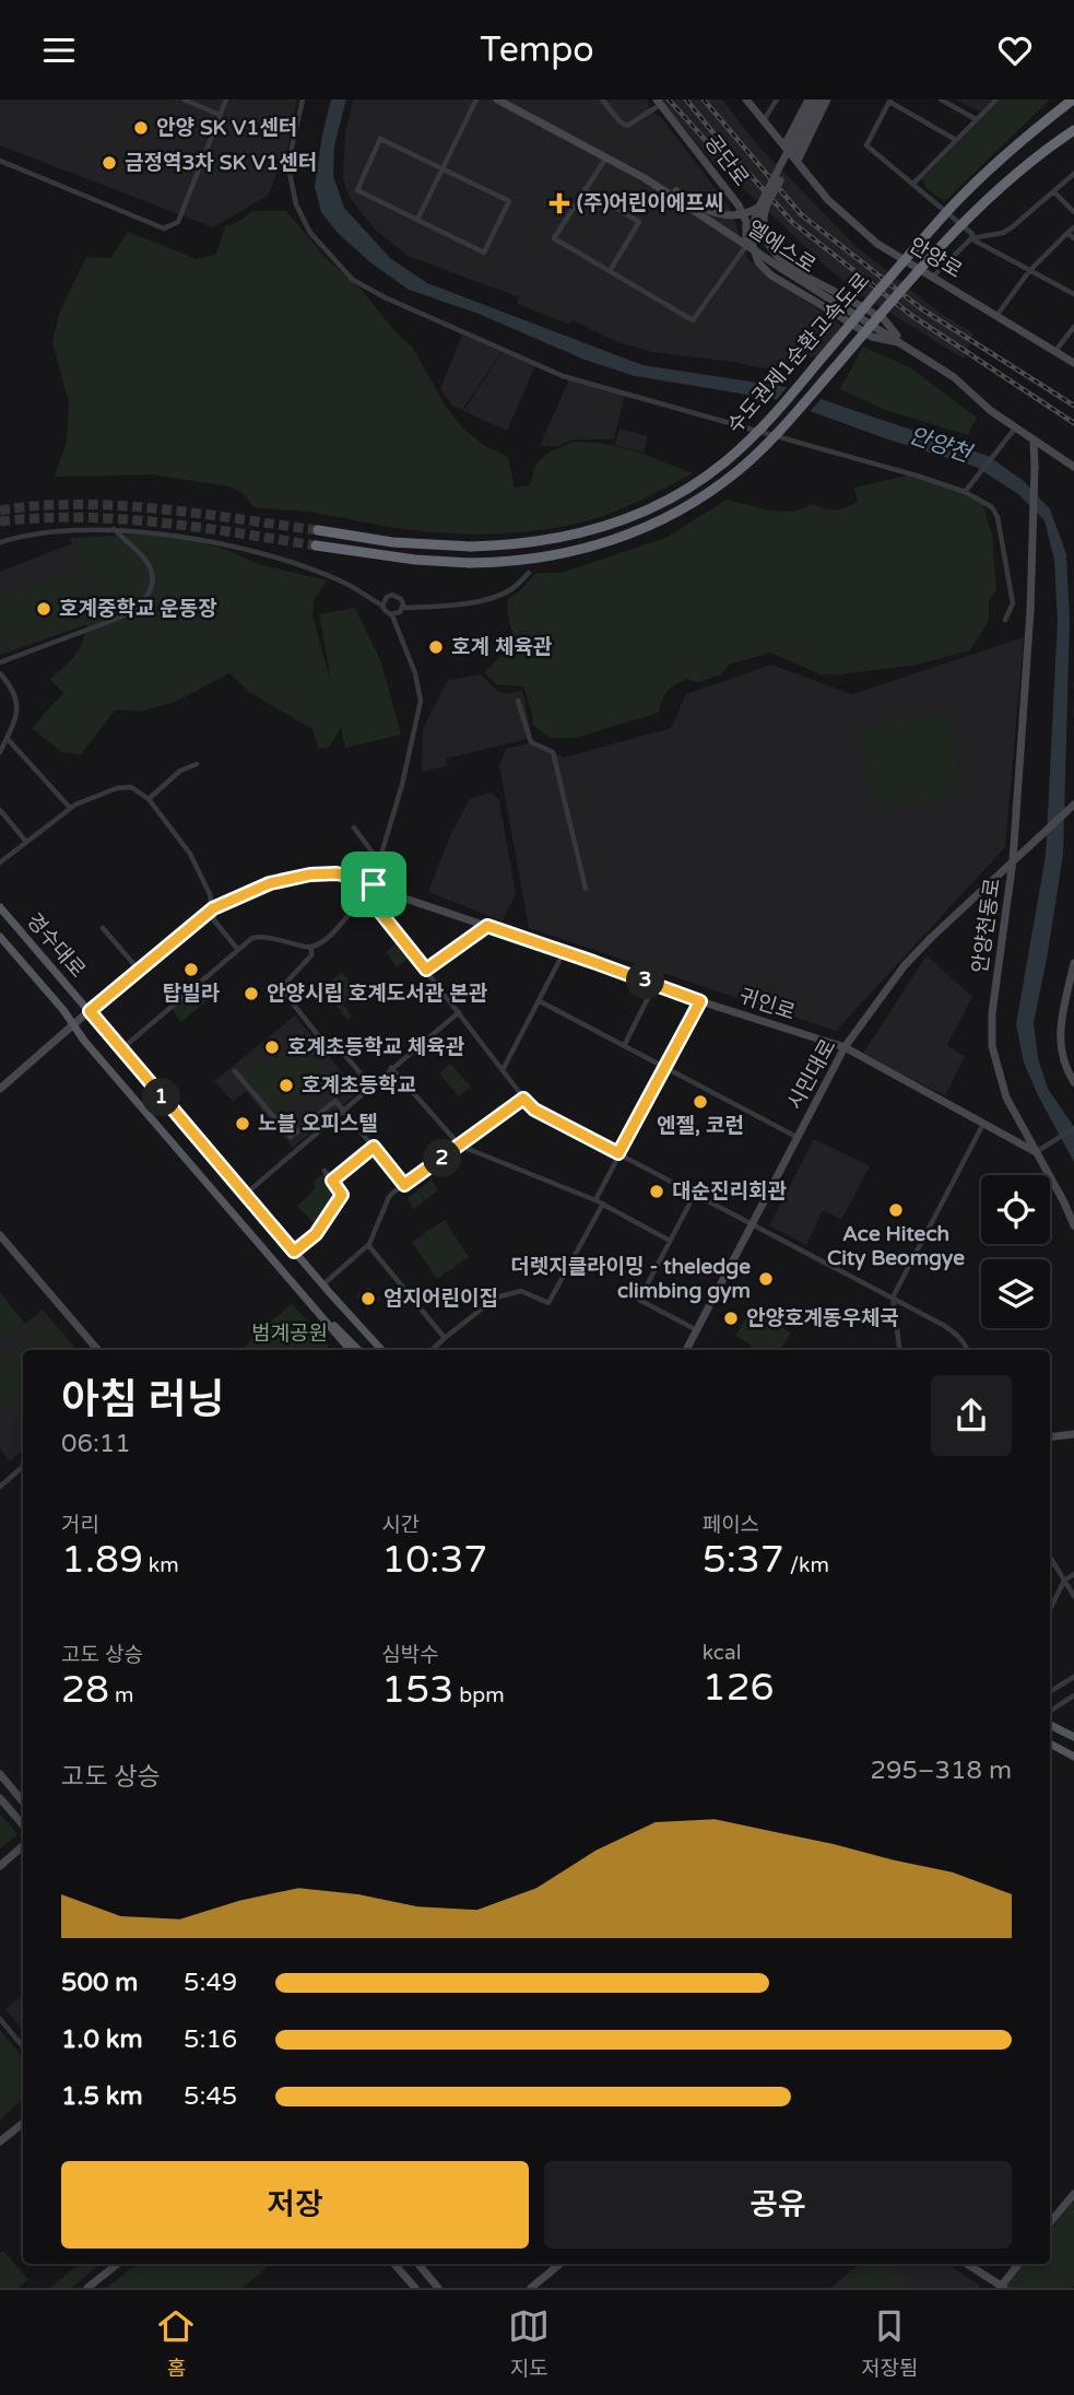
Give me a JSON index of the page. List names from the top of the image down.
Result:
{
  "streets": {
    "highway": ["수도권제1순환고속도로"],
    "main road": ["경수대로"],
    "street": [
      "공단로",
      "엘에스로",
      "안양로",
      "안양천동로",
      "귀인로",
      "시민대로"
    ]
  },
  "crossings": [
    ["공단로", "엘에스로"],
    ["엘에스로", "안양천동로"],
    ["안양천동로", "귀인로"],
    ["안양천동로", "시민대로"],
    ["경수대로", "귀인로"],
    ["귀인로", "시민대로"]
  ],
  "water": ["안양천"],
  "parks": ["범계공원"],
  "places": {
    "other": [
      "안양 SK V1센터",
      "금정역3차 SK V1센터",
      "호계중학교 운동장",
      "호계 체육관",
      "탑빌라",
      "안양시립 호계도서관 본관",
      "호계초등학교 체육관",
      "호계초등학교",
      "엔젤, 코런",
      "노블 오피스텔",
      "대순진리회관",
      "Ace Hitech City Beomgye",
      "더렛지클라이밍 - theledge climbing gym",
      "엄지어린이집",
      "안양호계동우체국"
    ],
    "health": ["(주)어린이에프씨"]
  },
  "page": {
    "header": "Tempo",
    "pins": ["3", "1", "2"],
    "heading": ["아침 러닝", "06:11"],
    "stats": [
      ["거리", "1.89 km"],
      ["시간", "10:37"],
      ["페이스", "5:37 /km"],
      ["고도 상승", "28 m"],
      ["심박수", "153 bpm"],
      ["kcal", "126"]
    ],
    "chart": ["고도 상승", "295–318 m"],
    "list": [
      {
        "name": "500 m",
        "note": "5:49"
      },
      {
        "name": "1.0 km",
        "note": "5:16"
      },
      {
        "name": "1.5 km",
        "note": "5:45"
      }
    ],
    "buttons": ["저장", "공유"],
    "tabs": ["홈", "지도", "저장됨"]
  }
}
